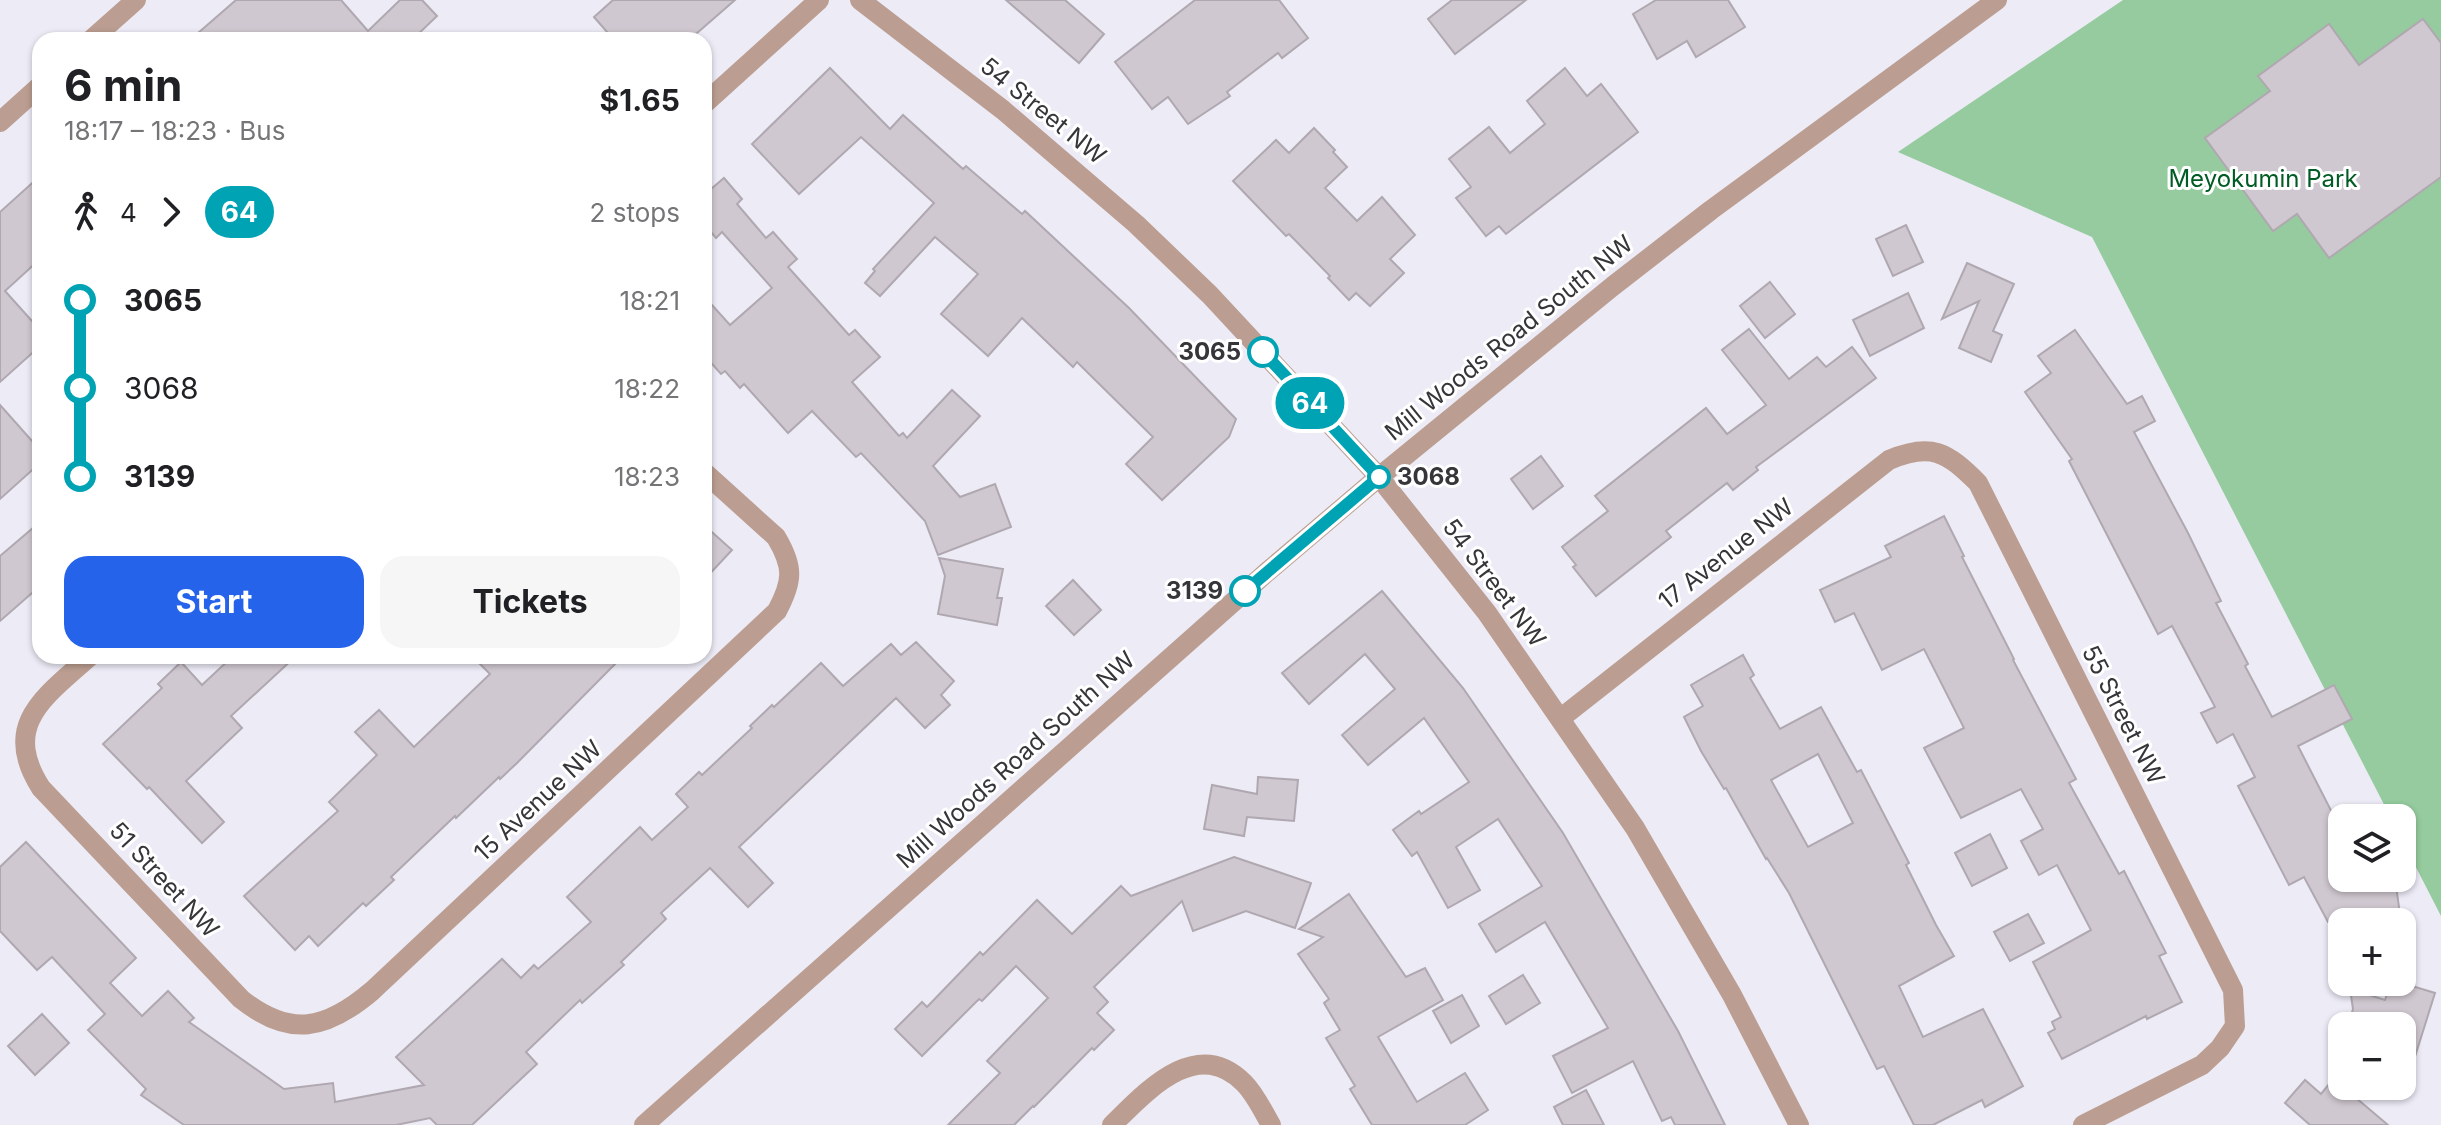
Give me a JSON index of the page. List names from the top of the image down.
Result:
{
  "streets": {
    "street": [
      "54 Street NW",
      "Mill Woods Road South NW",
      "17 Avenue NW",
      "55 Street NW",
      "15 Avenue NW",
      "51 Street NW"
    ]
  },
  "crossings": [
    ["54 Street NW", "Mill Woods Road South NW"],
    ["54 Street NW", "17 Avenue NW"],
    ["17 Avenue NW", "55 Street NW"],
    ["15 Avenue NW", "51 Street NW"]
  ],
  "parks": ["Meyokumin Park"],
  "places": ["3065", "3068", "3139"],
  "lines": ["bus line 64"],
  "page": {
    "on_map": "64",
    "heading": ["6 min", "18:17 – 18:23 · Bus", "$1.65"],
    "legs": ["4", "64", "2 stops"],
    "list": [
      {
        "name": "3065",
        "value": "18:21"
      },
      {
        "name": "3068",
        "value": "18:22"
      },
      {
        "name": "3139",
        "value": "18:23"
      }
    ],
    "buttons": ["Start", "Tickets"],
    "map_buttons": ["+", "−"]
  }
}
